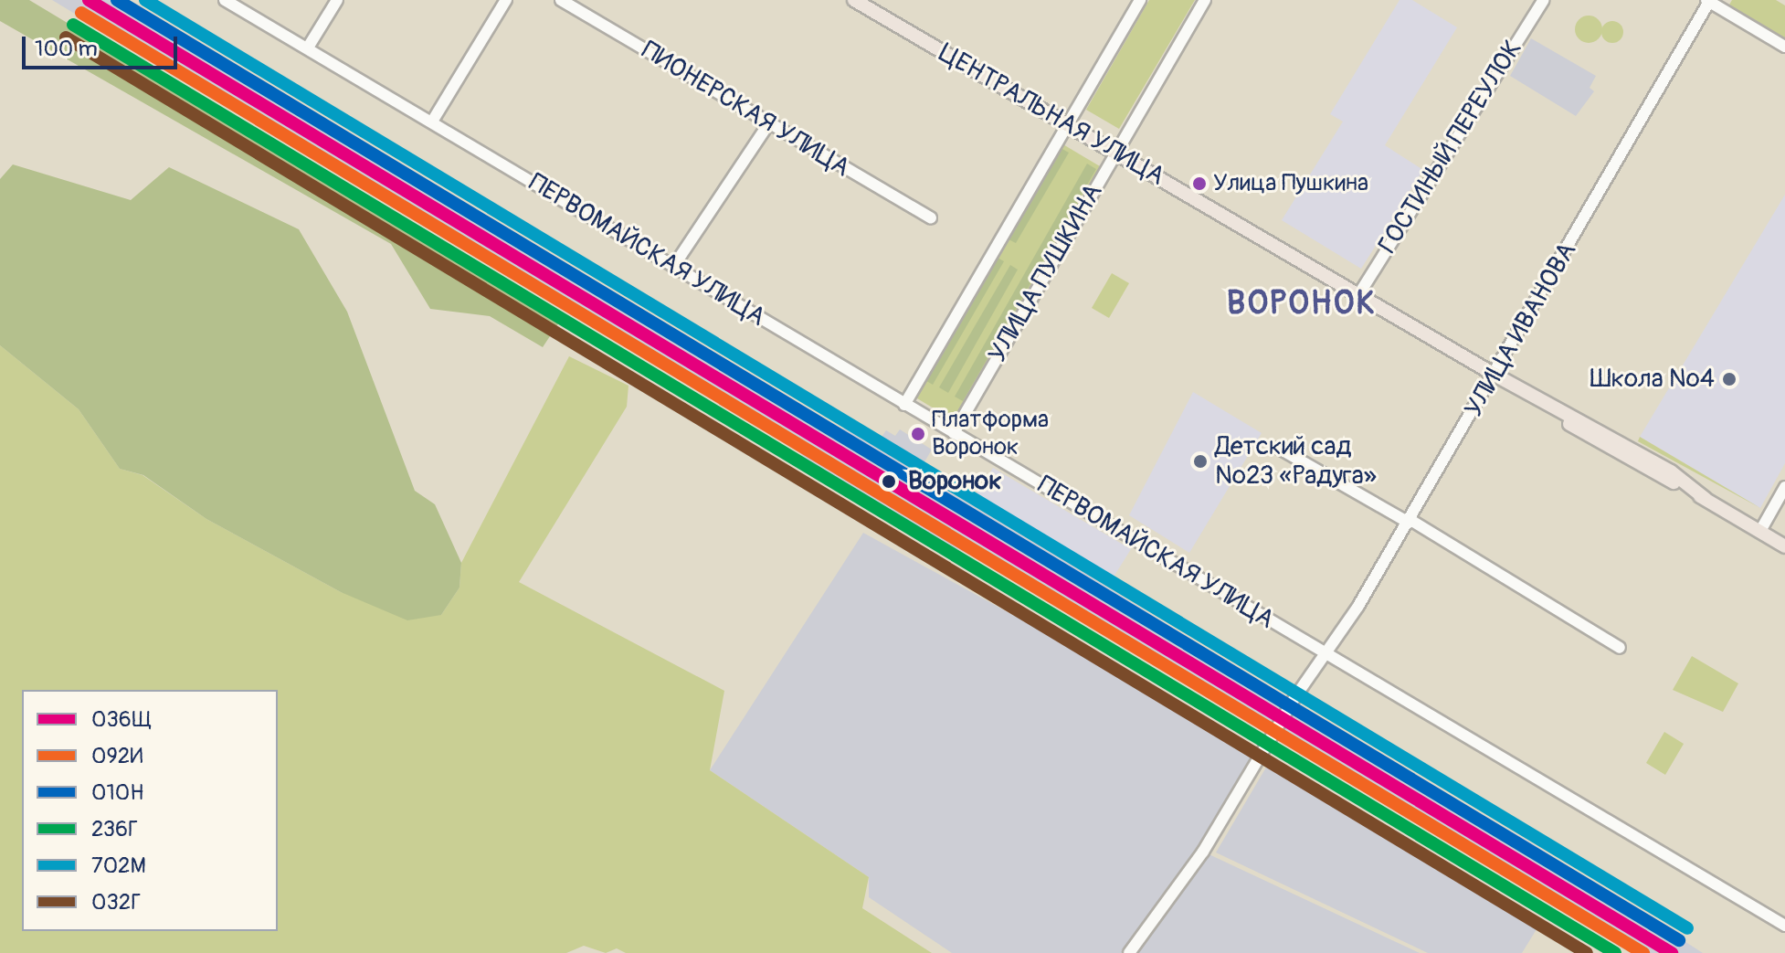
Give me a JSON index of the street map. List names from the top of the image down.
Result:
{
  "streets": {
    "main road": ["ЦЕНТРАЛЬНАЯ УЛИЦА"],
    "street": [
      "ПИОНЕРСКАЯ УЛИЦА",
      "ГОСТИНЫЙ ПЕРЕУЛОК",
      "ПЕРВОМАЙСКАЯ УЛИЦА",
      "УЛИЦА ПУШКИНА",
      "УЛИЦА ИВАНОВА"
    ]
  },
  "crossings": [
    ["ЦЕНТРАЛЬНАЯ УЛИЦА", "ГОСТИНЫЙ ПЕРЕУЛОК"],
    ["ЦЕНТРАЛЬНАЯ УЛИЦА", "УЛИЦА ПУШКИНА"],
    ["ЦЕНТРАЛЬНАЯ УЛИЦА", "УЛИЦА ИВАНОВА"],
    ["ПЕРВОМАЙСКАЯ УЛИЦА", "УЛИЦА ПУШКИНА"],
    ["ПЕРВОМАЙСКАЯ УЛИЦА", "УЛИЦА ИВАНОВА"]
  ],
  "districts": ["ВОРОНОК"],
  "places": [
    "Улица Пушкина",
    "Школа №4",
    "Платформа Воронок",
    "Детский сад №23 «Радуга»",
    "Воронок"
  ],
  "lines": [
    "transit line 036Щ",
    "transit line 010Н",
    "transit line 702М",
    "transit line 092И",
    "transit line 236Г",
    "transit line 032Г"
  ],
  "legend": [
    "036Щ",
    "092И",
    "010Н",
    "236Г",
    "702М",
    "032Г"
  ],
  "scale_bar": "100 m"
}
